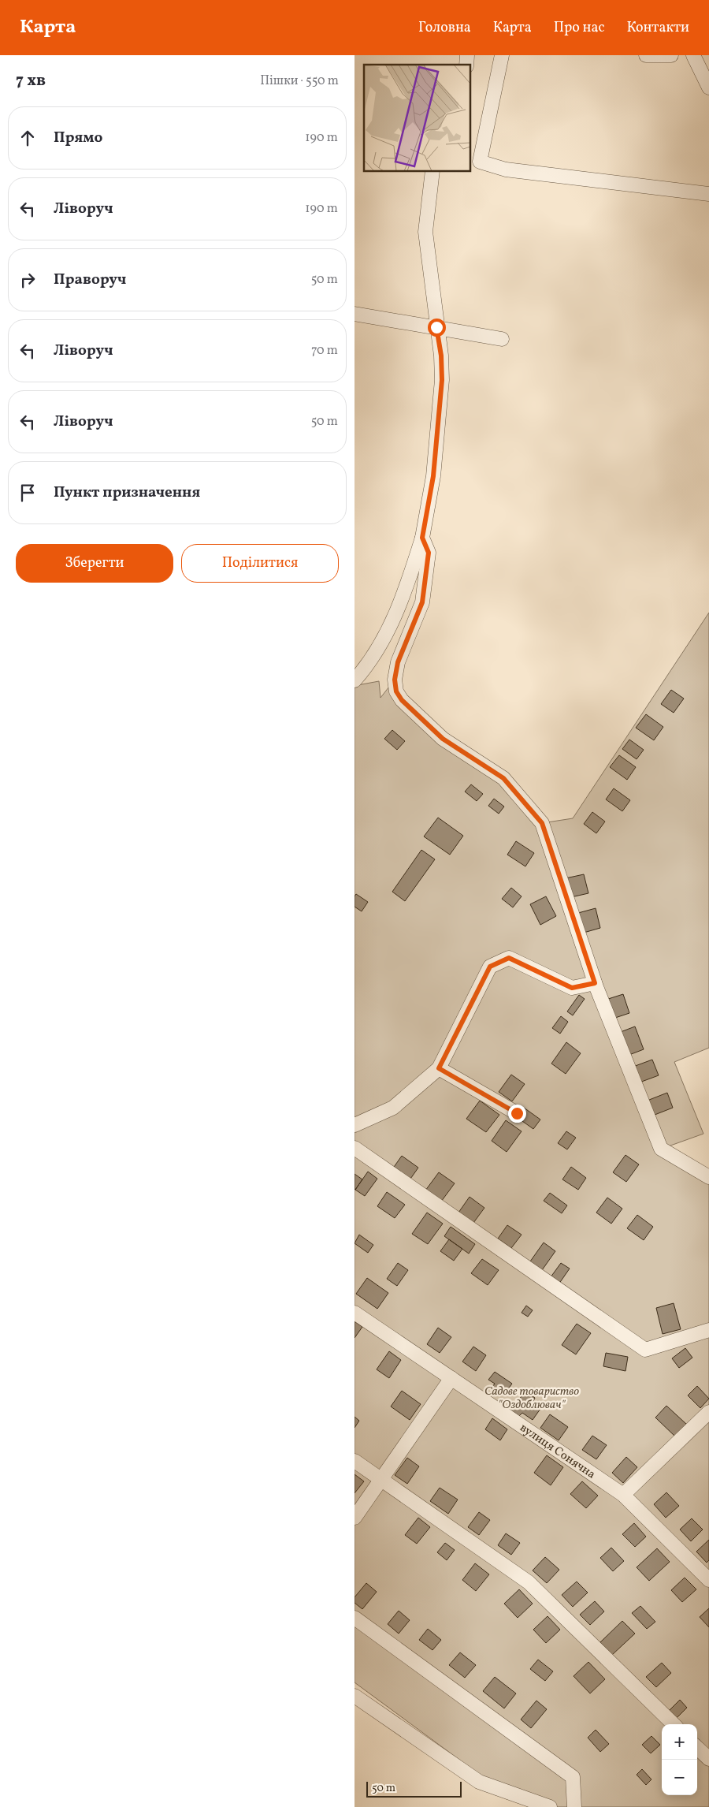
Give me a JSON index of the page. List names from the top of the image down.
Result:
{
  "streets": {
    "street": ["вулиця Сонячна"]
  },
  "parks": ["Садове товариство \"Оздоблювач\""],
  "scale_bar": "50 m",
  "page": {
    "header": "Карта",
    "nav": [
      "Головна",
      "Карта",
      "Про нас",
      "Контакти"
    ],
    "heading": ["7 хв", "Пішки · 550 m"],
    "list": [
      ["Прямо", "190 m"],
      ["Ліворуч", "190 m"],
      ["Праворуч", "50 m"],
      ["Ліворуч", "70 m"],
      ["Ліворуч", "50 m"],
      "Пункт призначення"
    ],
    "buttons": ["Зберегти", "Поділитися"],
    "map_buttons": ["+", "−"],
    "scale": "50 m"
  }
}
